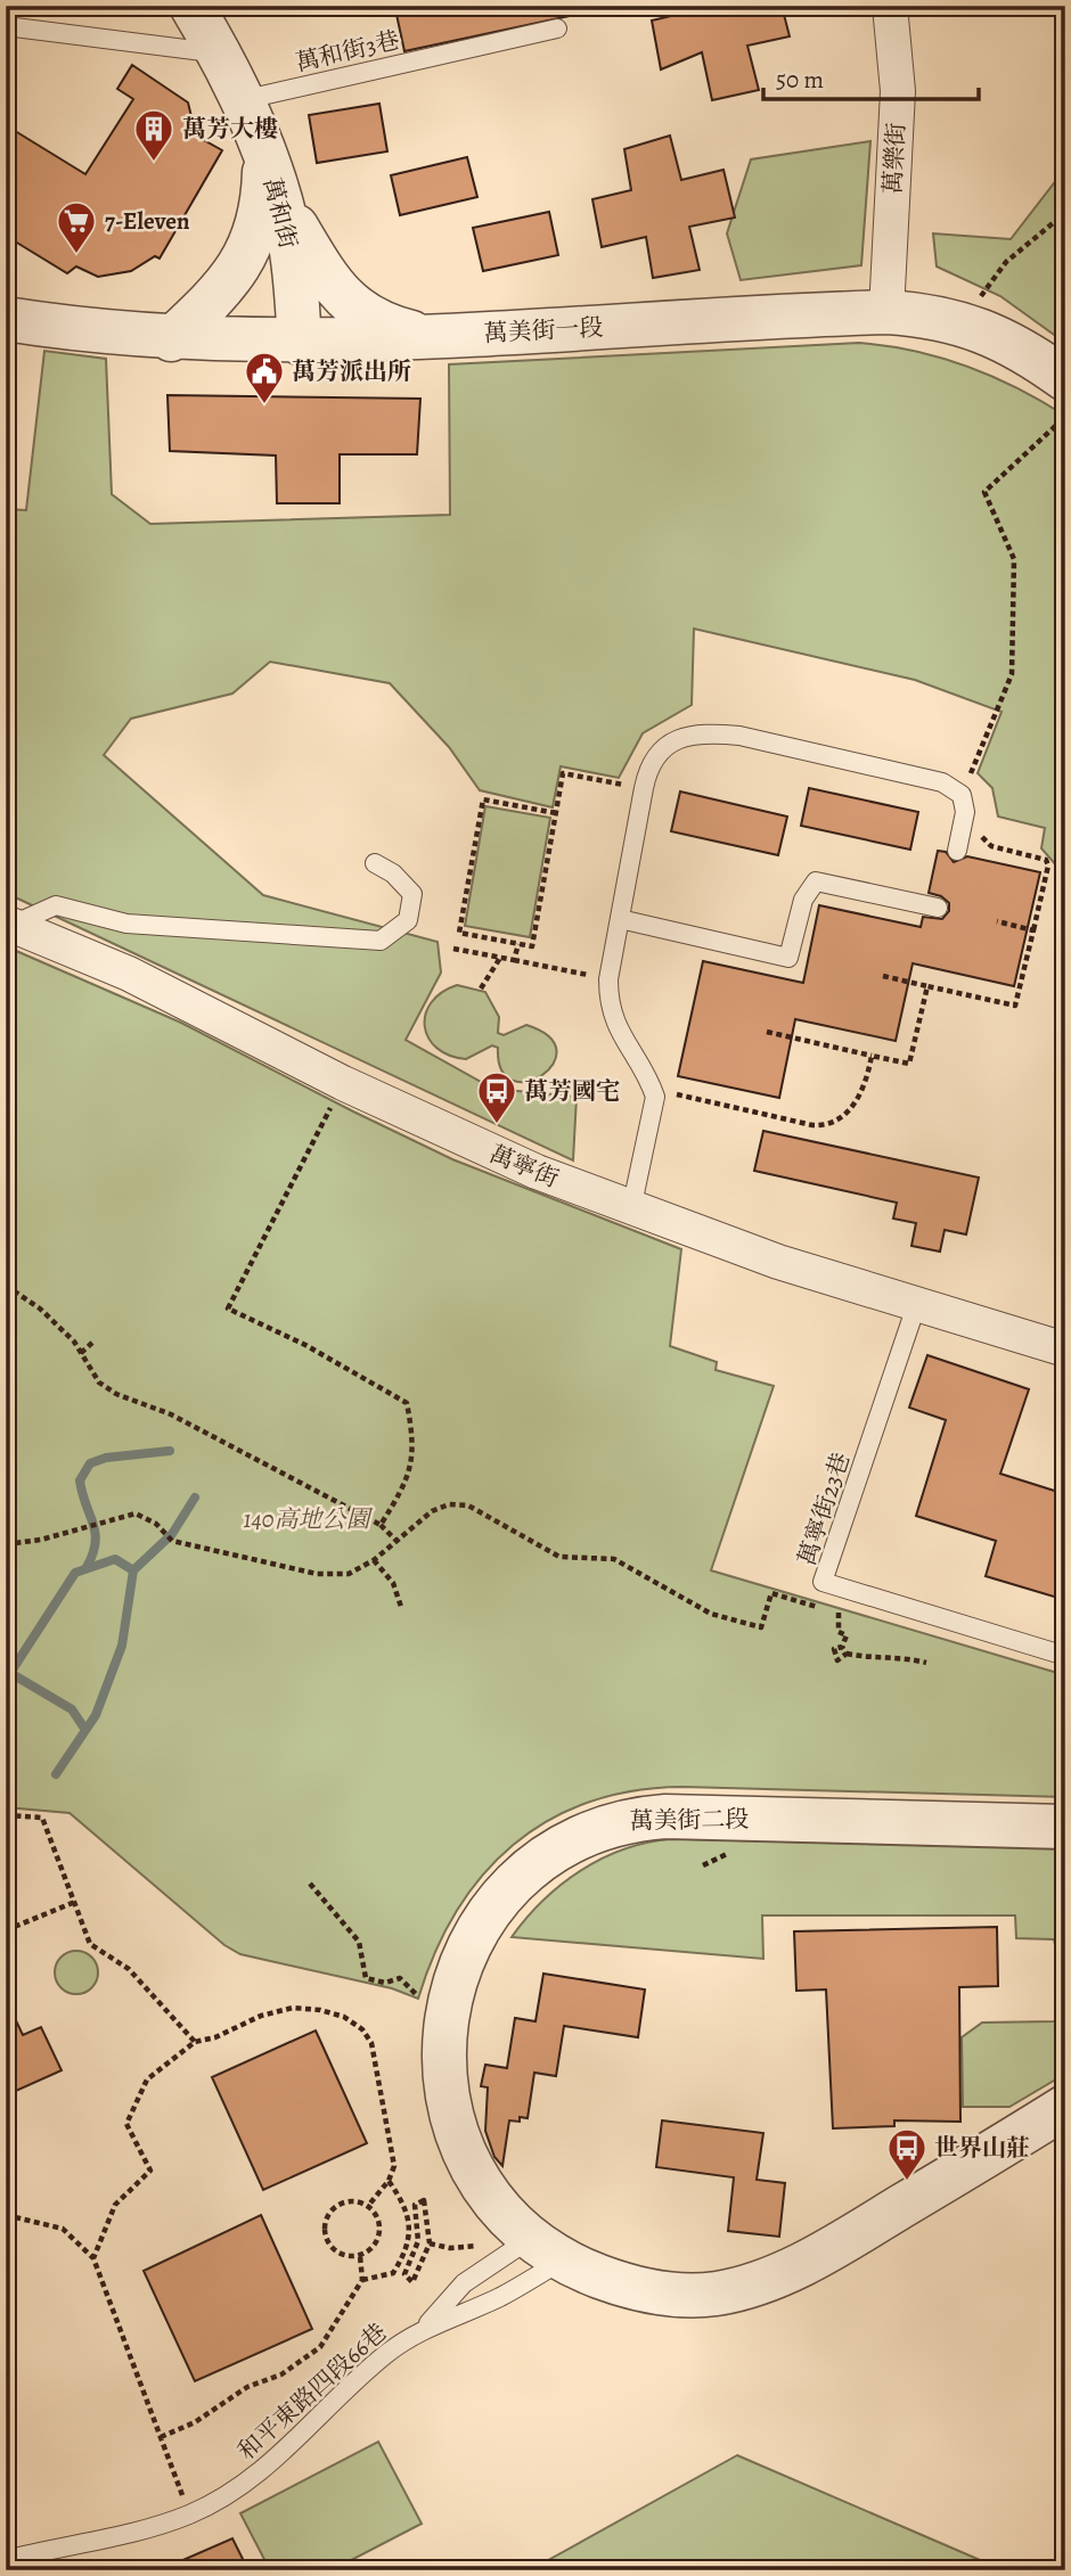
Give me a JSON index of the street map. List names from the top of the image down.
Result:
{
  "streets": {
    "street": [
      "萬樂街",
      "萬和街",
      "萬美街一段",
      "萬寧街",
      "萬美街二段"
    ],
    "lane": ["萬和街3巷", "萬寧街23巷", "和平東路四段66巷"]
  },
  "crossings": [
    ["萬和街3巷", "萬和街"],
    ["萬樂街", "萬美街一段"],
    ["萬和街", "萬美街一段"],
    ["萬寧街", "萬寧街23巷"],
    ["萬美街二段", "和平東路四段66巷"]
  ],
  "parks": ["140高地公園"],
  "places": {
    "building": ["萬芳大樓"],
    "supermarket": ["7-Eleven"],
    "public building": ["萬芳派出所"],
    "bus stop": ["萬芳國宅", "世界山莊"]
  },
  "scale_bar": "50 m"
}
